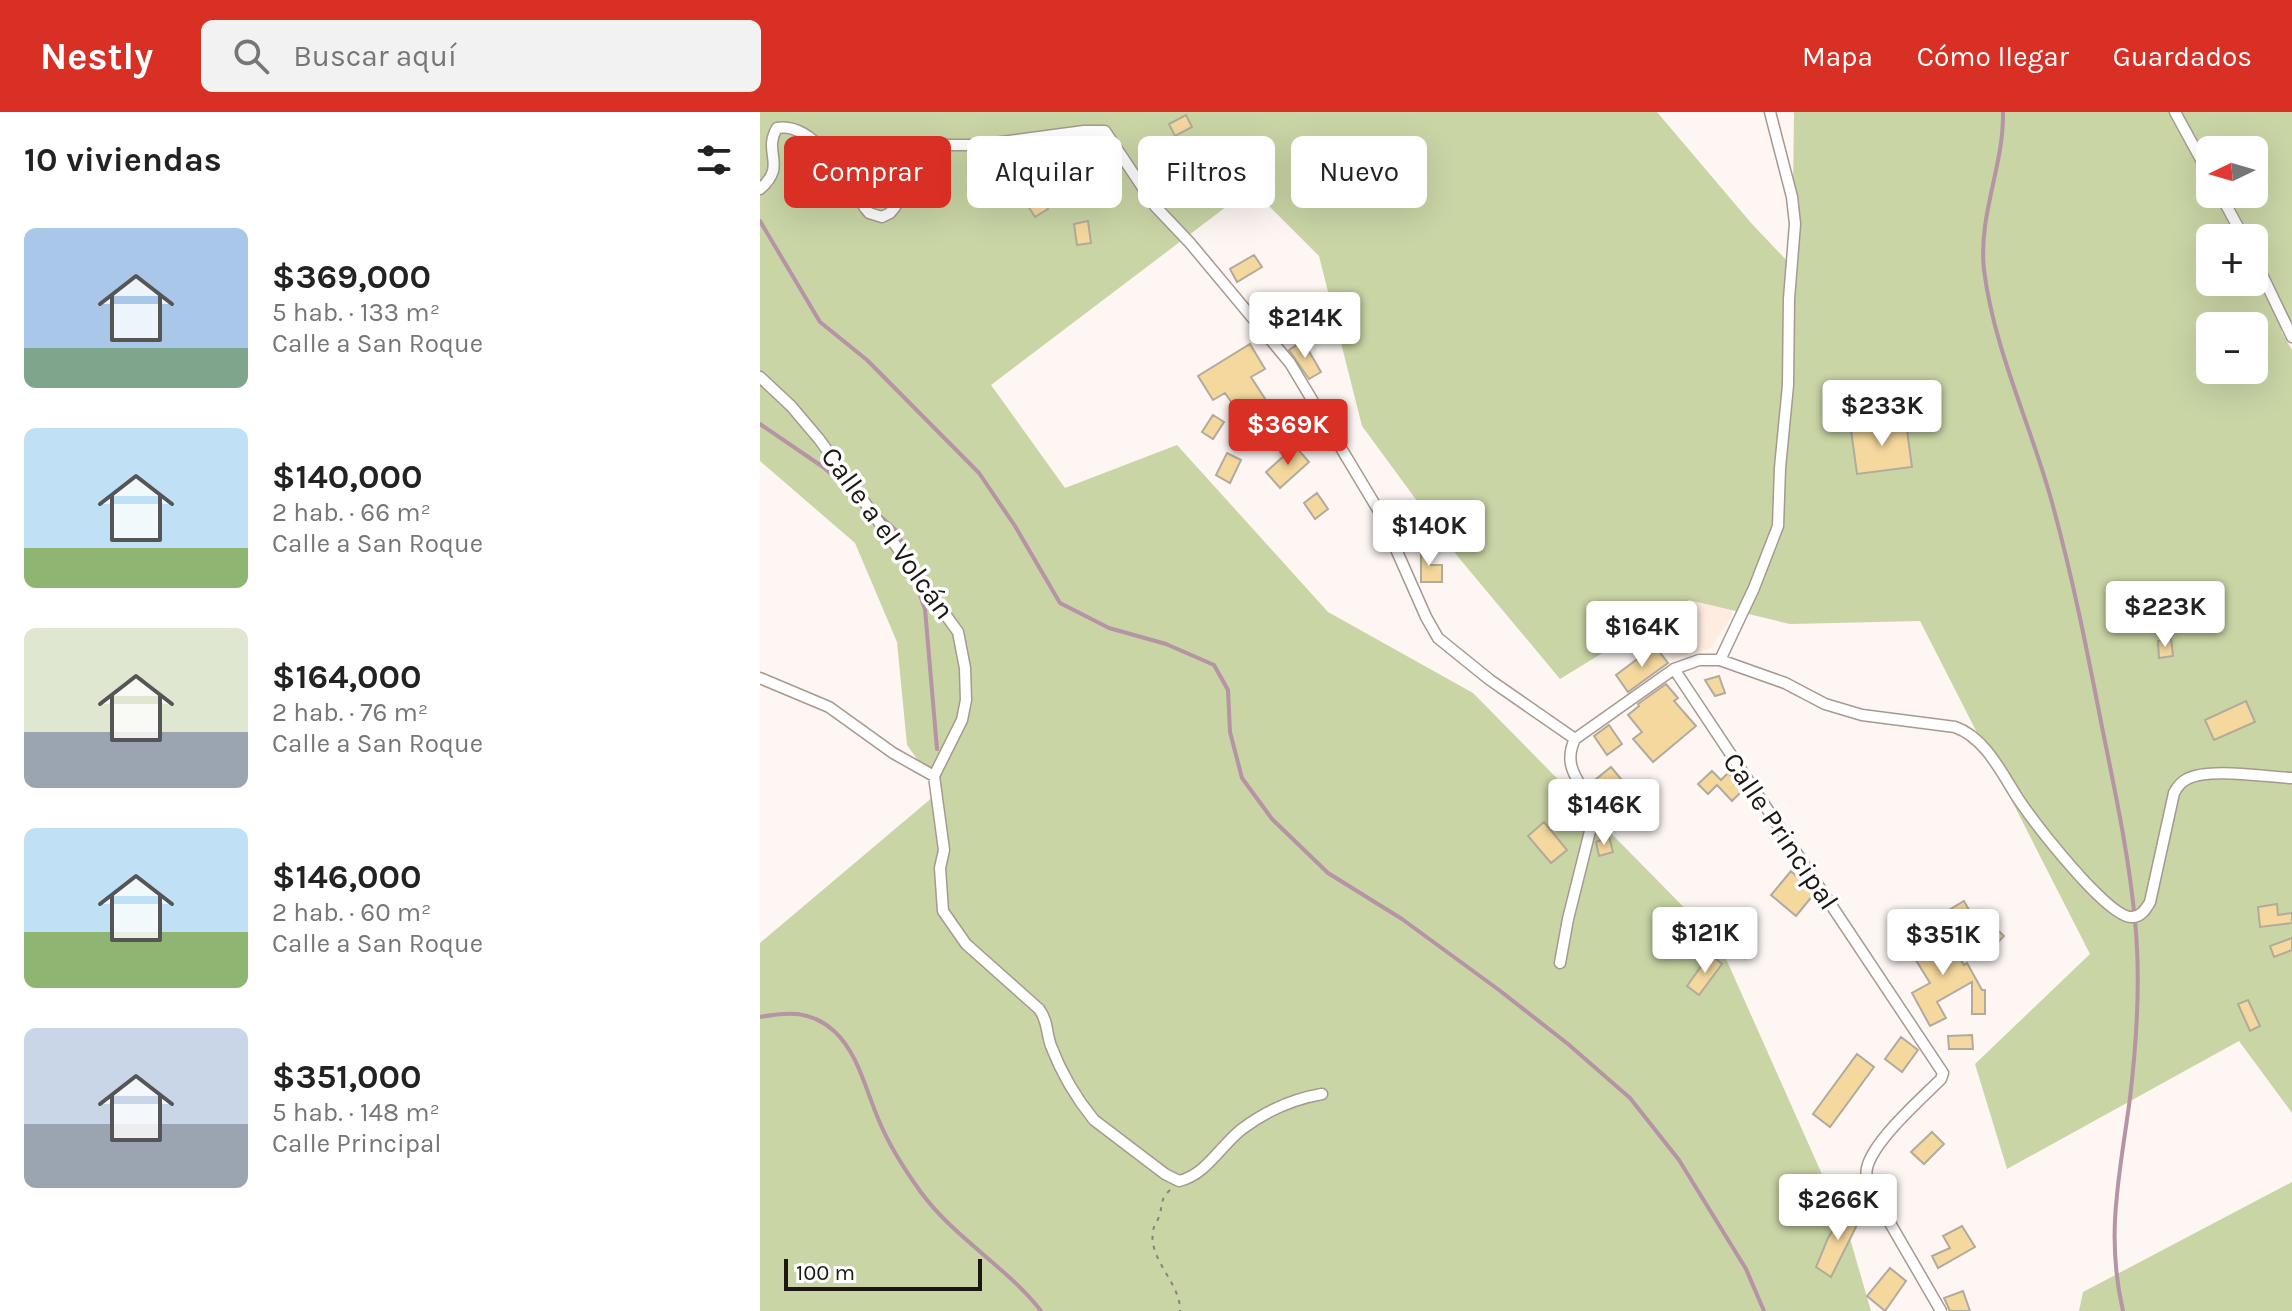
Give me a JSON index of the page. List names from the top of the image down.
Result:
{
  "streets": {
    "street": ["Calle a el Volcán", "Calle Principal"]
  },
  "scale_bar": "100 m",
  "north": "left",
  "page": {
    "header": "Nestly",
    "search": "Buscar aquí",
    "nav": ["Mapa", "Cómo llegar", "Guardados"],
    "heading": "10 viviendas",
    "map_buttons": ["+", "−"],
    "chip": [
      "Comprar",
      "Alquilar",
      "Filtros",
      "Nuevo"
    ],
    "list": [
      {
        "name": "$369,000",
        "note": "5 hab. · 133 m² · Calle a San Roque"
      },
      {
        "name": "$140,000",
        "note": "2 hab. · 66 m² · Calle a San Roque"
      },
      {
        "name": "$164,000",
        "note": "2 hab. · 76 m² · Calle a San Roque"
      },
      {
        "name": "$146,000",
        "note": "2 hab. · 60 m² · Calle a San Roque"
      },
      {
        "name": "$351,000",
        "note": "5 hab. · 148 m² · Calle Principal"
      }
    ],
    "price": [
      "$214K",
      "$233K",
      "$369K",
      "$140K",
      "$223K",
      "$164K",
      "$146K",
      "$121K",
      "$351K",
      "$266K"
    ],
    "scale": "100 m"
  }
}
